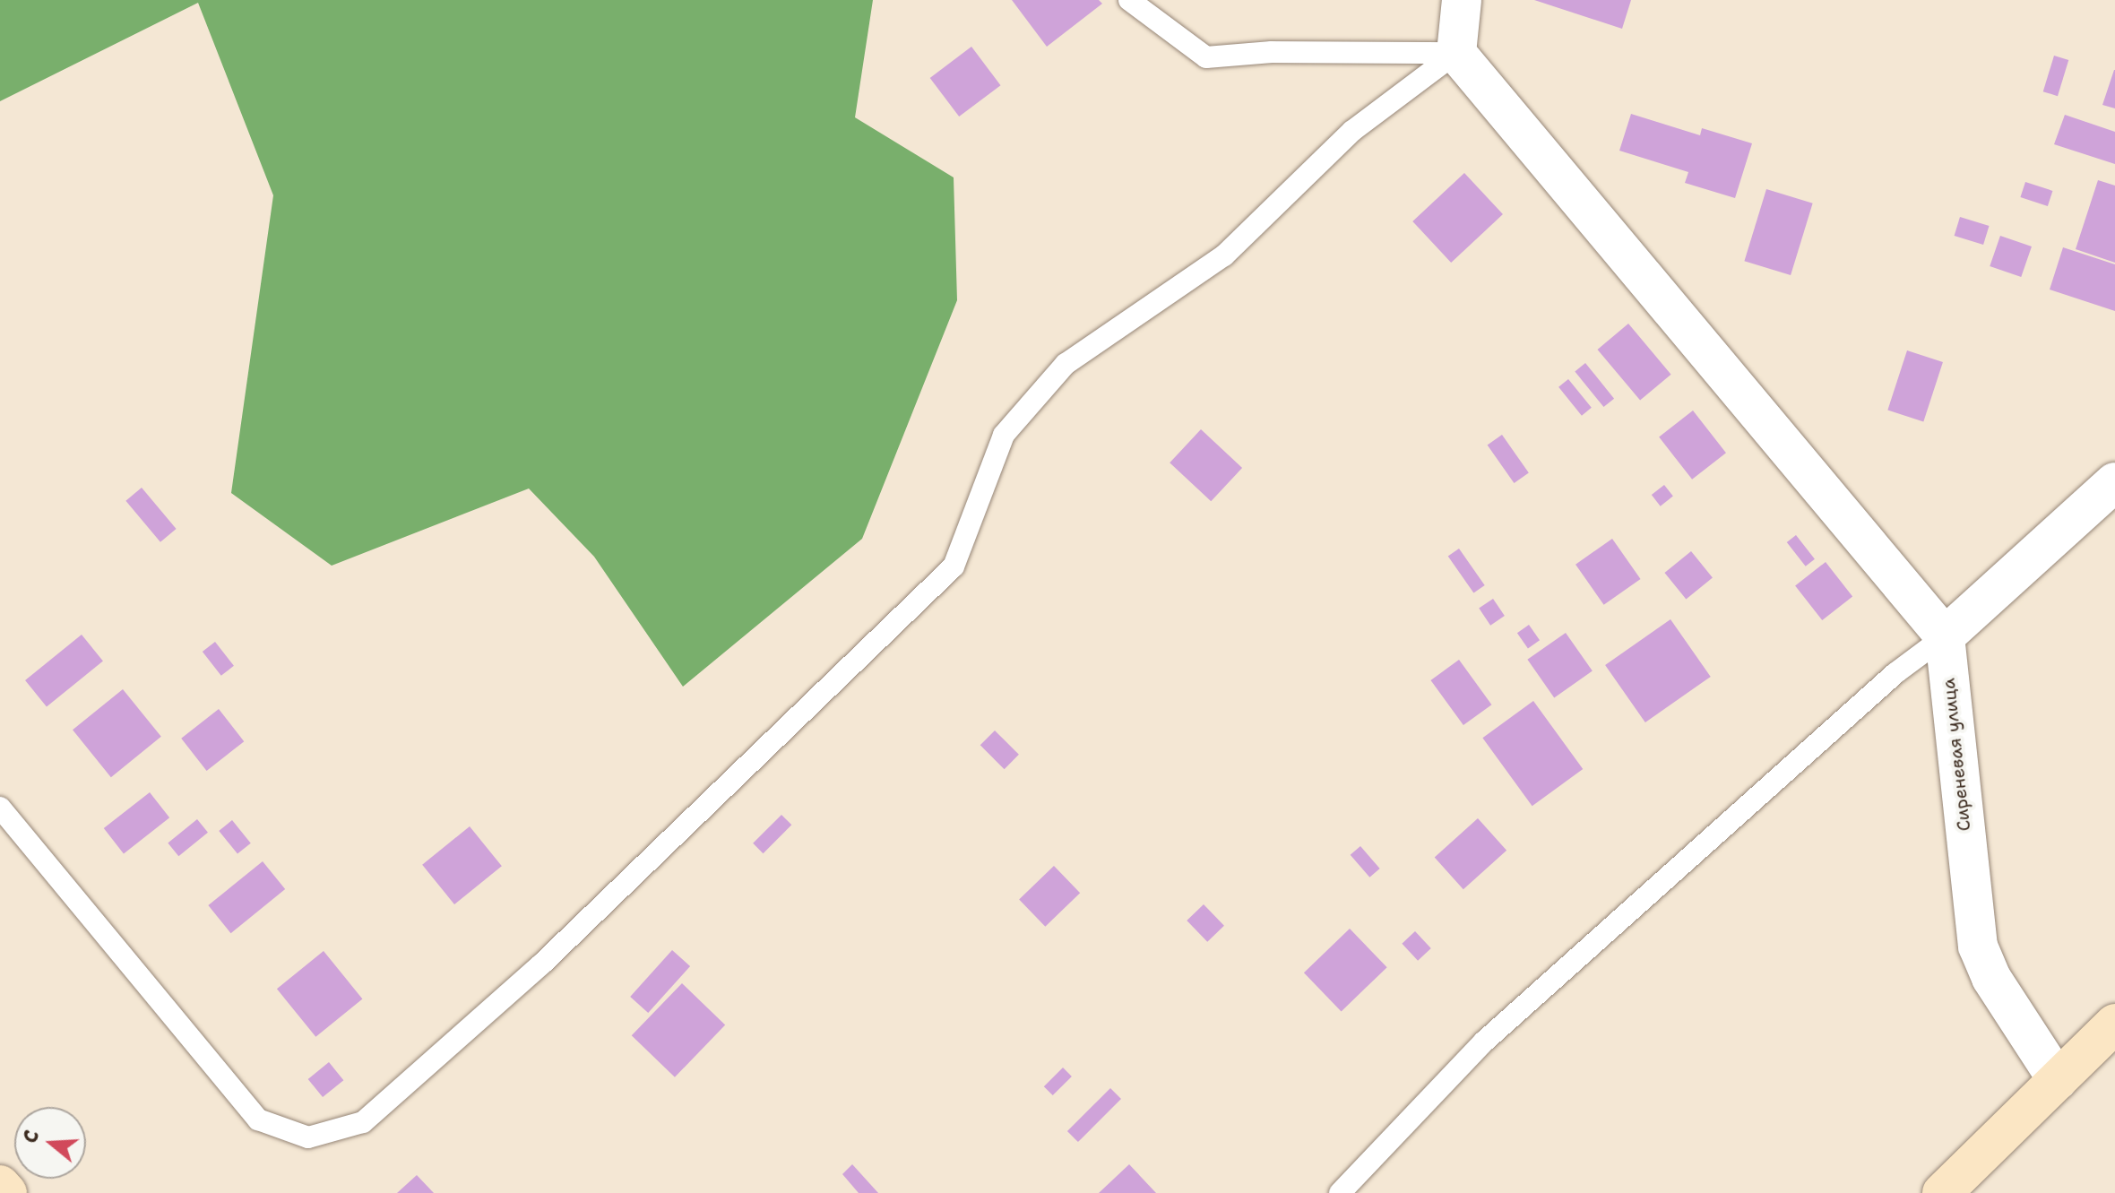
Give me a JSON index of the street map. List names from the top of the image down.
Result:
{
  "streets": {
    "street": ["Сиреневая улица"]
  },
  "north": "left"
}
